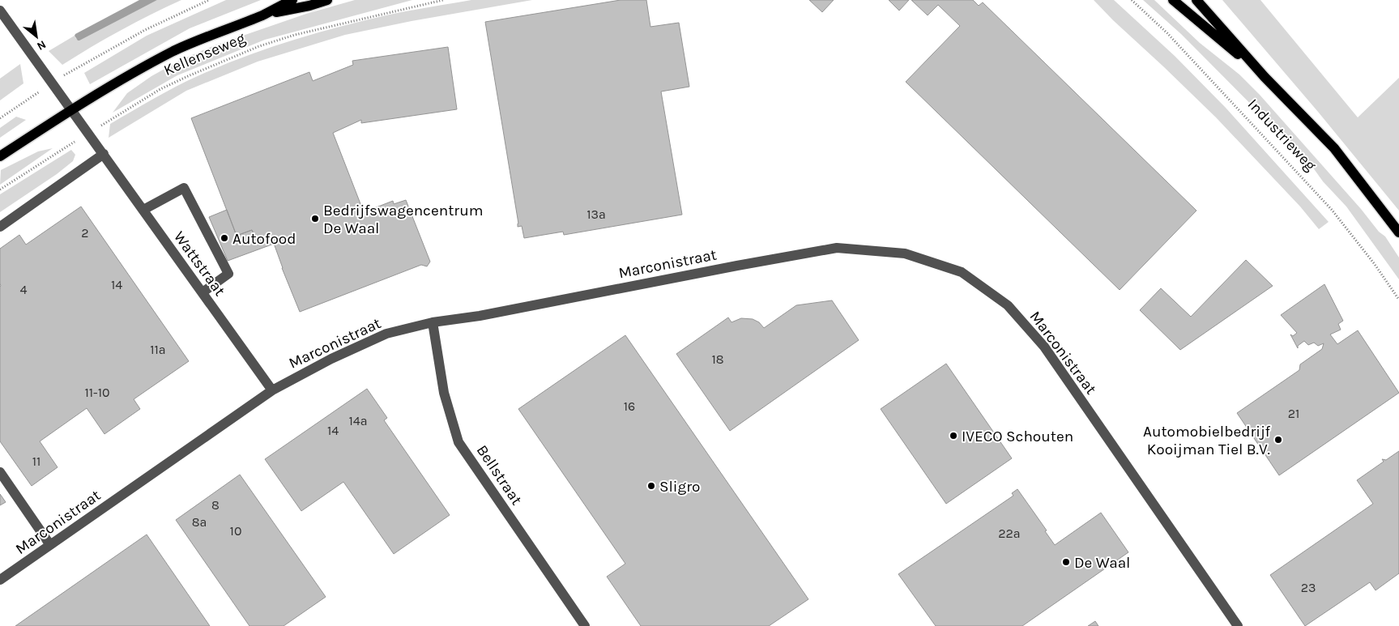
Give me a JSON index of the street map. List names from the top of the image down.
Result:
{
  "streets": {
    "main road": ["Kellenseweg", "Industrieweg"],
    "street": ["Wattstraat", "Marconistraat", "Bellstraat"]
  },
  "crossings": [
    ["Kellenseweg", "Wattstraat"],
    ["Wattstraat", "Marconistraat"],
    ["Marconistraat", "Bellstraat"]
  ],
  "places": [
    "Bedrijfswagencentrum De Waal",
    "Autofood",
    "IVECO Schouten",
    "Automobielbedrijf Kooijman Tiel B.V.",
    "Sligro",
    "De Waal"
  ],
  "house_numbers": [
    "13a",
    "2",
    "14",
    "4",
    "11a",
    "18",
    "11-10",
    "16",
    "21",
    "14a",
    "14",
    "11",
    "8",
    "8a",
    "10",
    "22a",
    "23"
  ],
  "north": "bottom right"
}
